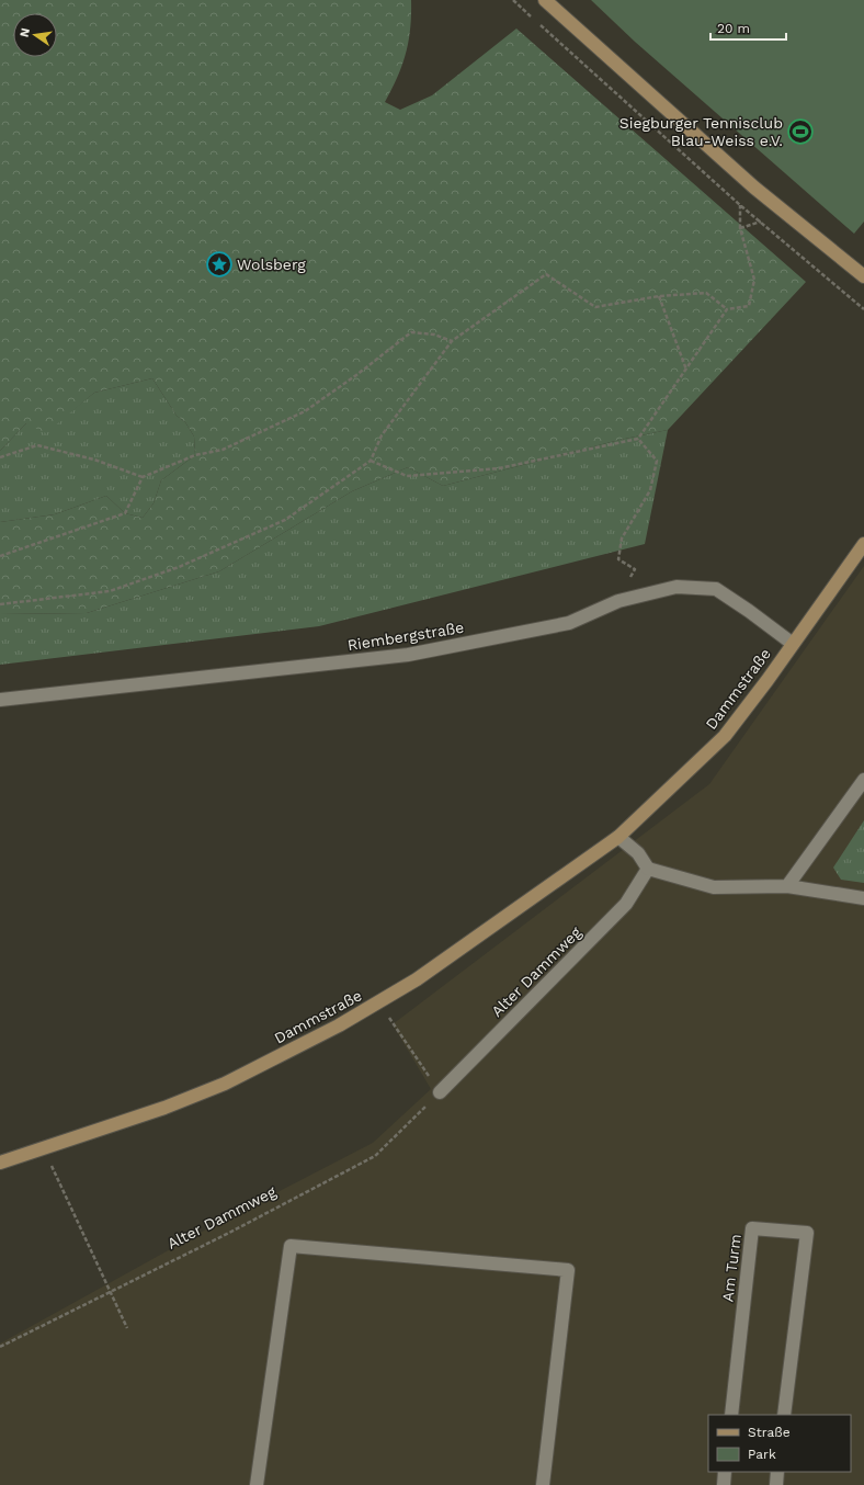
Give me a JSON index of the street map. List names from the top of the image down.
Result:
{
  "streets": {
    "street": [
      "Riembergstraße",
      "Dammstraße",
      "Alter Dammweg",
      "Am Turm"
    ]
  },
  "crossings": [
    ["Riembergstraße", "Dammstraße"]
  ],
  "places": {
    "sports": ["Siegburger Tennisclub Blau-Weiss e.V."],
    "place": ["Wolsberg"]
  },
  "legend": ["Straße", "Park"],
  "scale_bar": "20 m",
  "north": "left"
}
